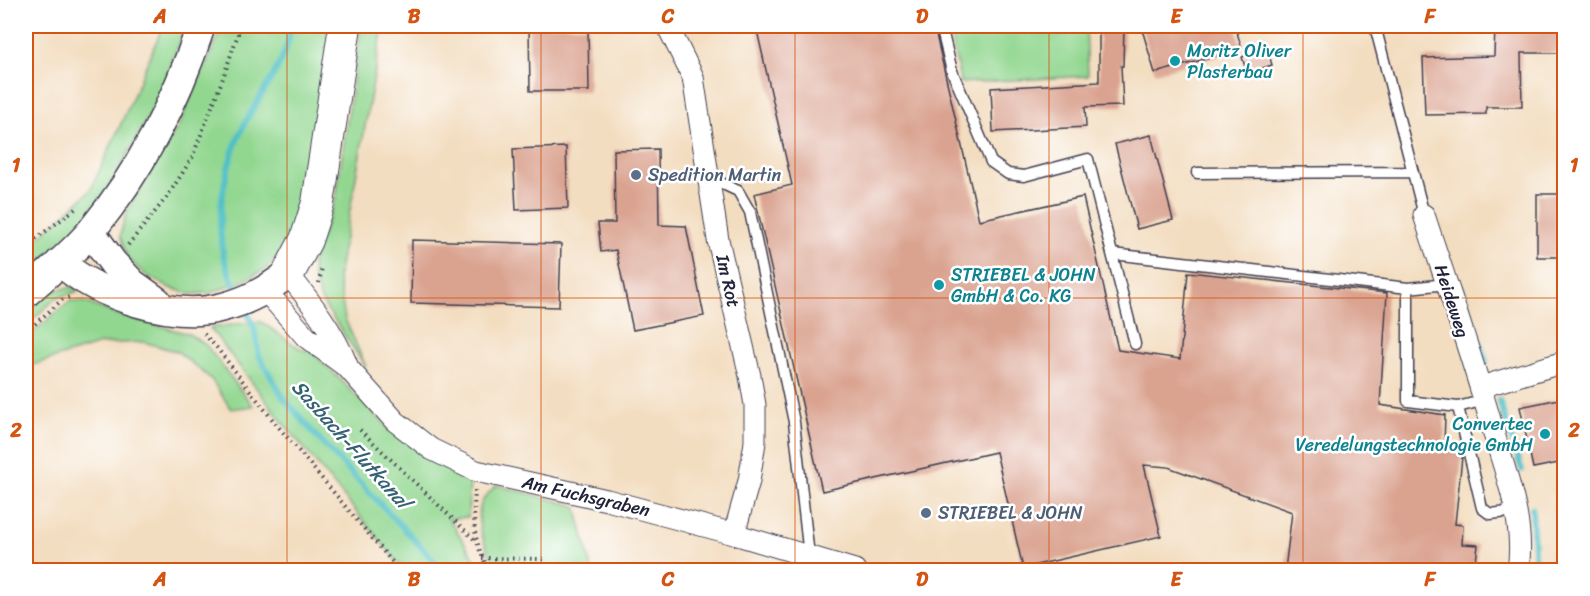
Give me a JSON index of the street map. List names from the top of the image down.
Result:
{
  "streets": {
    "street": ["Im Rot", "Heideweg", "Am Fuchsgraben"]
  },
  "crossings": [
    ["Im Rot", "Am Fuchsgraben"]
  ],
  "water": ["Sasbach-Flutkanal"],
  "places": [
    "Moritz Oliver Plasterbau",
    "Spedition Martin",
    "STRIEBEL & JOHN GmbH & Co. KG",
    "Convertec Veredelungstechnologie GmbH",
    "STRIEBEL & JOHN"
  ],
  "grid": {
    "columns": [
      "A",
      "B",
      "C",
      "D",
      "E",
      "F"
    ],
    "rows": ["1", "2"]
  }
}
